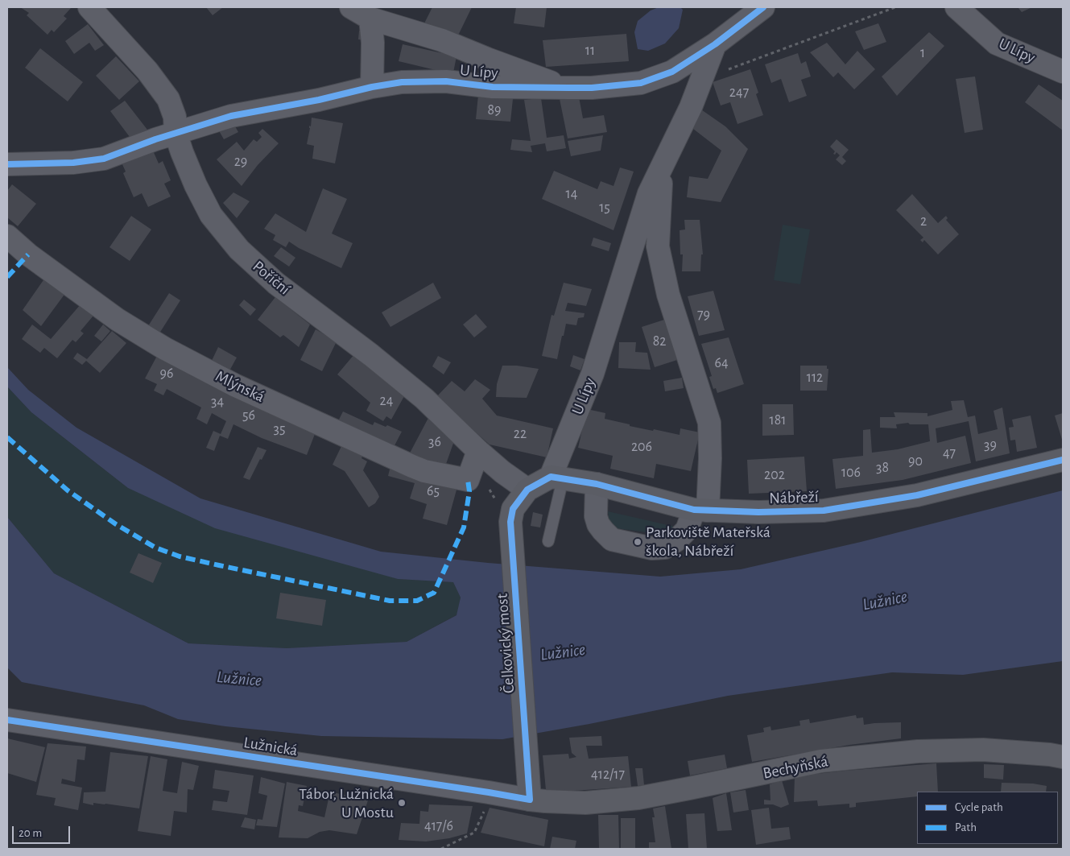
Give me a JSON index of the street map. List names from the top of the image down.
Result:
{
  "streets": {
    "street": [
      "U Lípy",
      "Poříční",
      "Mlýnská",
      "Nábřeží",
      "Čelkovický most",
      "Lužnická",
      "Bechyňská"
    ]
  },
  "crossings": [
    ["U Lípy", "Poříční"],
    ["U Lípy", "Nábřeží"],
    ["Poříční", "Čelkovický most"],
    ["Čelkovický most", "Lužnická"],
    ["Čelkovický most", "Bechyňská"],
    ["Lužnická", "Bechyňská"]
  ],
  "water": ["Lužnice"],
  "places": ["Parkoviště Mateřská škola, Nábřeží", "Tábor, Lužnická U Mostu"],
  "house_numbers": [
    "11",
    "1",
    "247",
    "89",
    "29",
    "14",
    "15",
    "2",
    "79",
    "82",
    "64",
    "96",
    "112",
    "24",
    "34",
    "56",
    "181",
    "35",
    "22",
    "36",
    "39",
    "206",
    "47",
    "90",
    "38",
    "106",
    "202",
    "65",
    "412/17",
    "417/6"
  ],
  "legend": ["Cycle path", "Path"],
  "scale_bar": "20 m"
}
